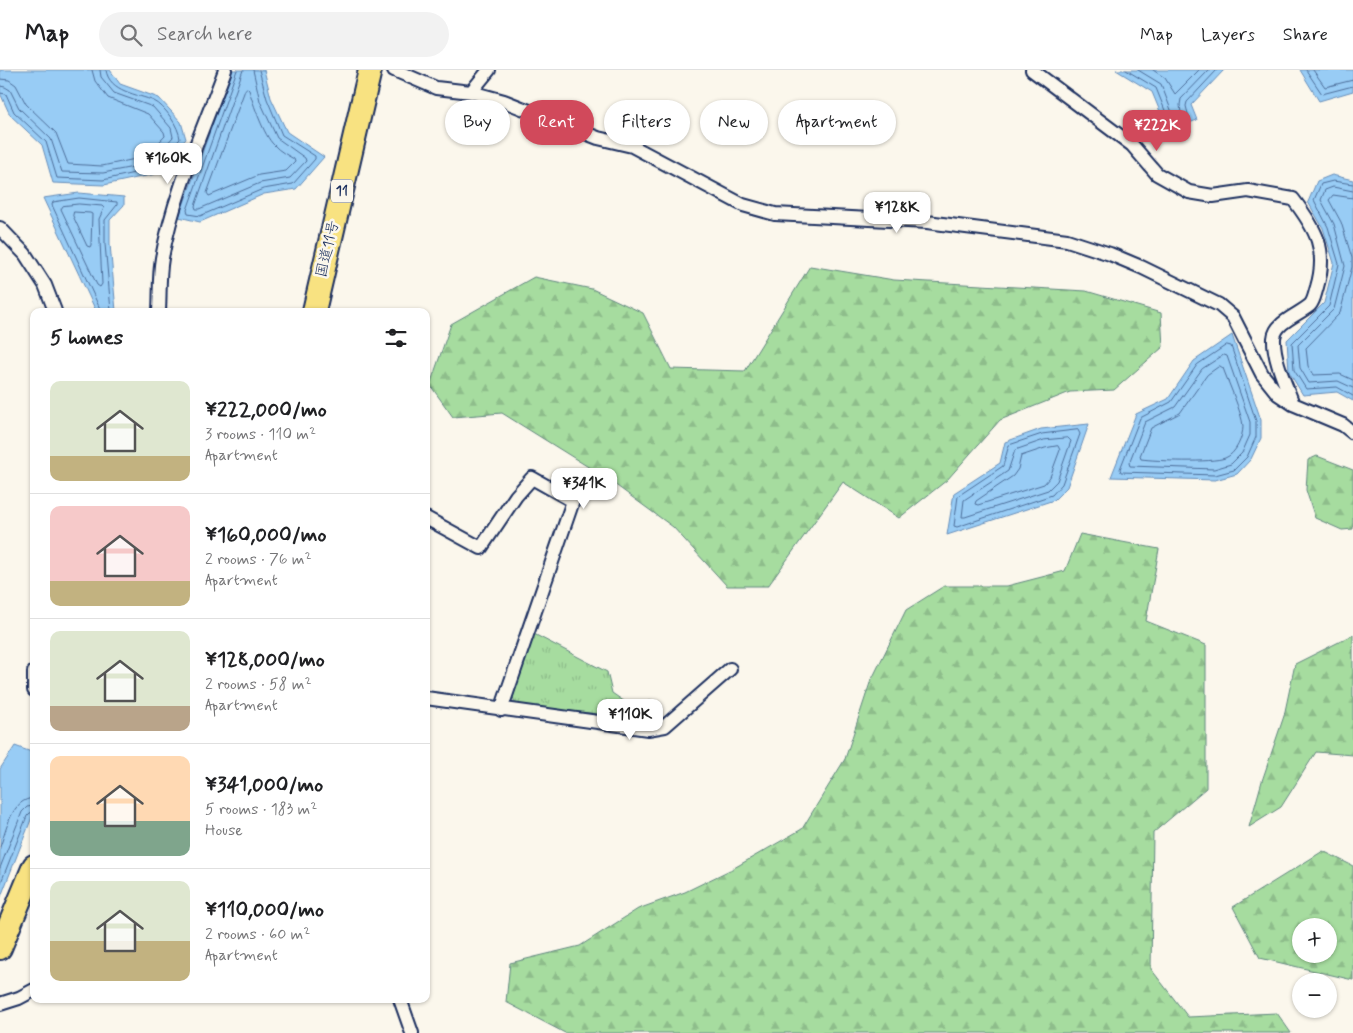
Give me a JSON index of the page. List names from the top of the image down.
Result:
{
  "streets": {
    "highway": ["11", "国道11号"]
  },
  "page": {
    "header": "Map",
    "search": "Search here",
    "nav": ["Map", "Layers", "Share"],
    "chip": [
      "Buy",
      "Rent",
      "Filters",
      "New",
      "Apartment"
    ],
    "price": [
      "¥222K",
      "¥160K",
      "¥128K",
      "¥341K",
      "¥110K"
    ],
    "heading": "5 homes",
    "list": [
      {
        "name": "¥222,000/mo",
        "note": "3 rooms · 110 m² · Apartment"
      },
      {
        "name": "¥160,000/mo",
        "note": "2 rooms · 76 m² · Apartment"
      },
      {
        "name": "¥128,000/mo",
        "note": "2 rooms · 58 m² · Apartment"
      },
      {
        "name": "¥341,000/mo",
        "note": "5 rooms · 183 m² · House"
      },
      {
        "name": "¥110,000/mo",
        "note": "2 rooms · 60 m² · Apartment"
      }
    ],
    "map_buttons": ["+", "−"]
  }
}
